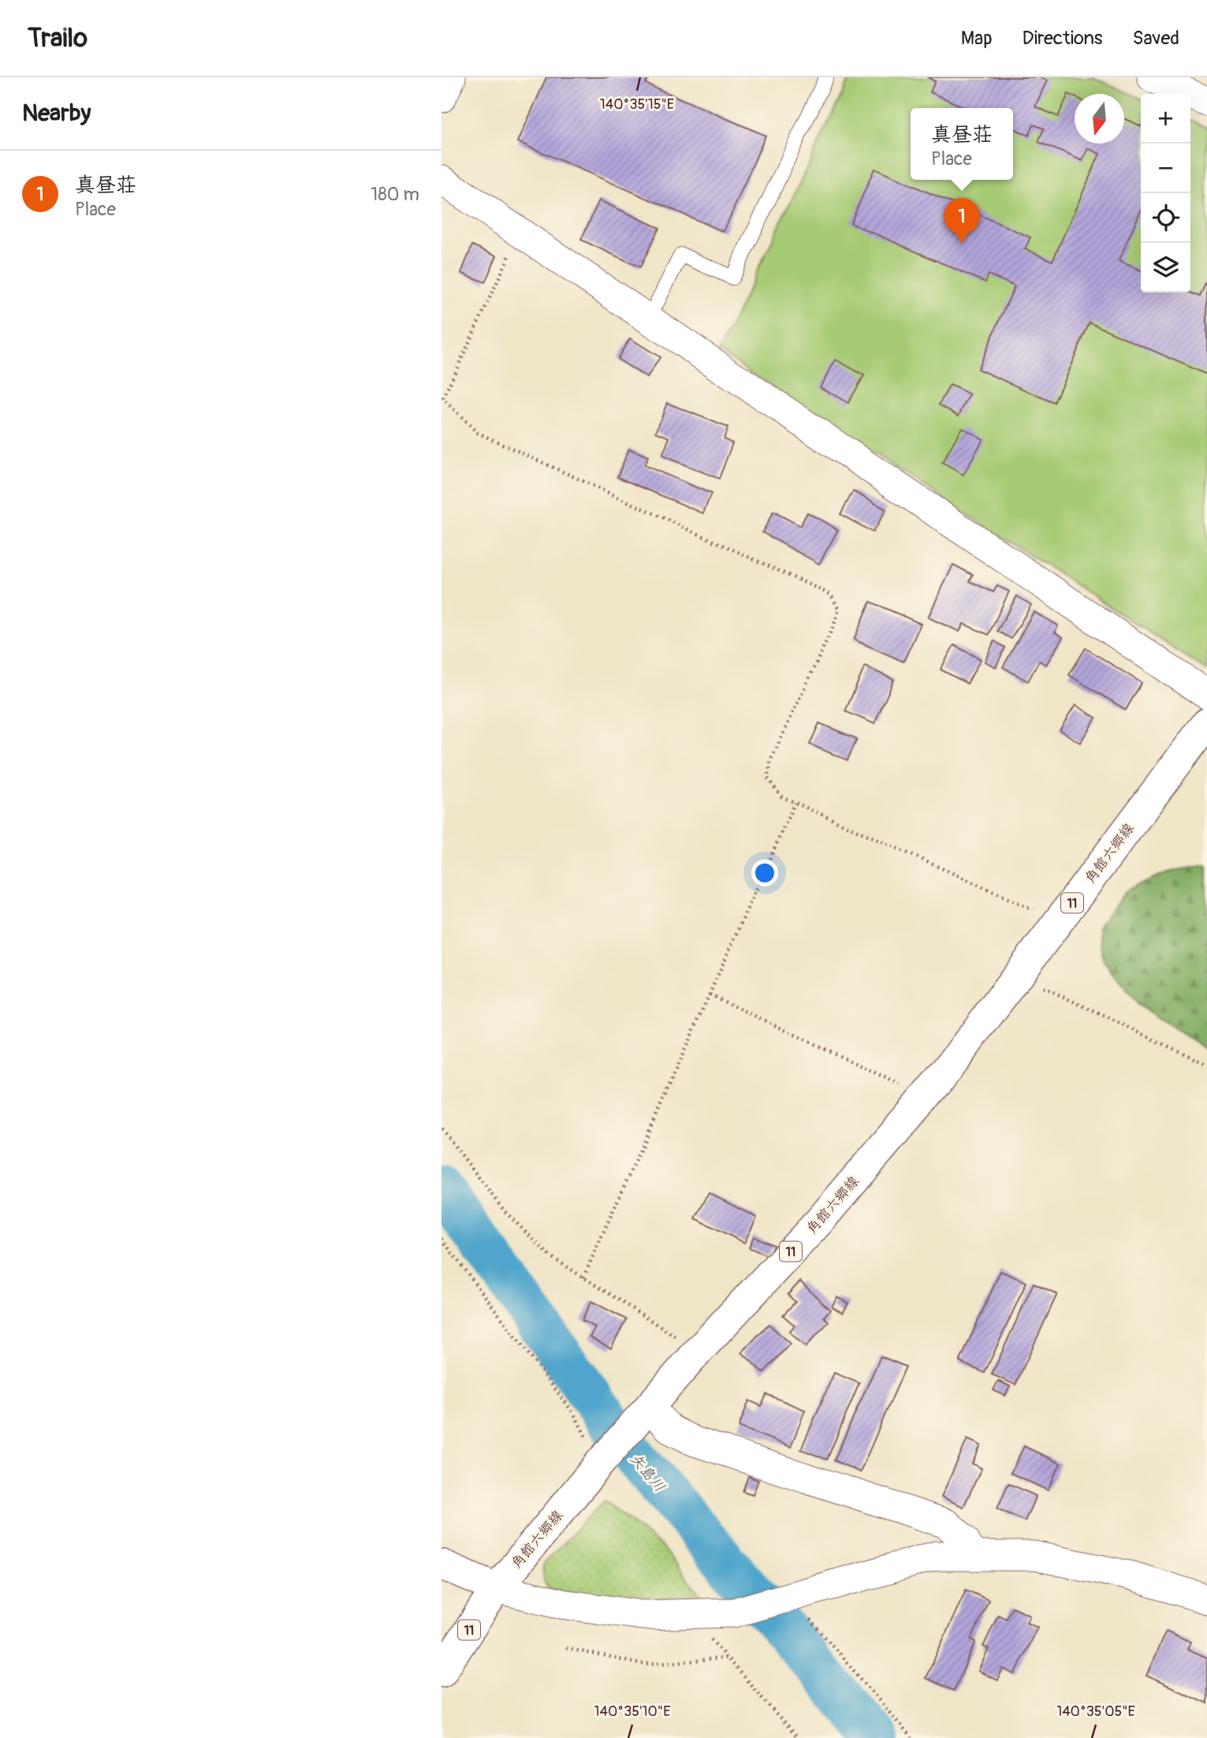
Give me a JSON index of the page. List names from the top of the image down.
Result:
{
  "streets": {
    "main road": ["角館六郷線", "11"]
  },
  "water": ["矢島川"],
  "north": "bottom",
  "page": {
    "header": "Trailo",
    "nav": ["Map", "Directions", "Saved"],
    "heading": "Nearby",
    "map_buttons": ["+", "−"],
    "popup": ["真昼荘", "Place"],
    "list": [
      {
        "mark": "1",
        "name": "真昼荘",
        "note": "Place",
        "value": "180 m"
      }
    ],
    "pins": "1"
  },
  "coordinates": ["140°35'15\"E", "140°35'10\"E", "140°35'05\"E"]
}
